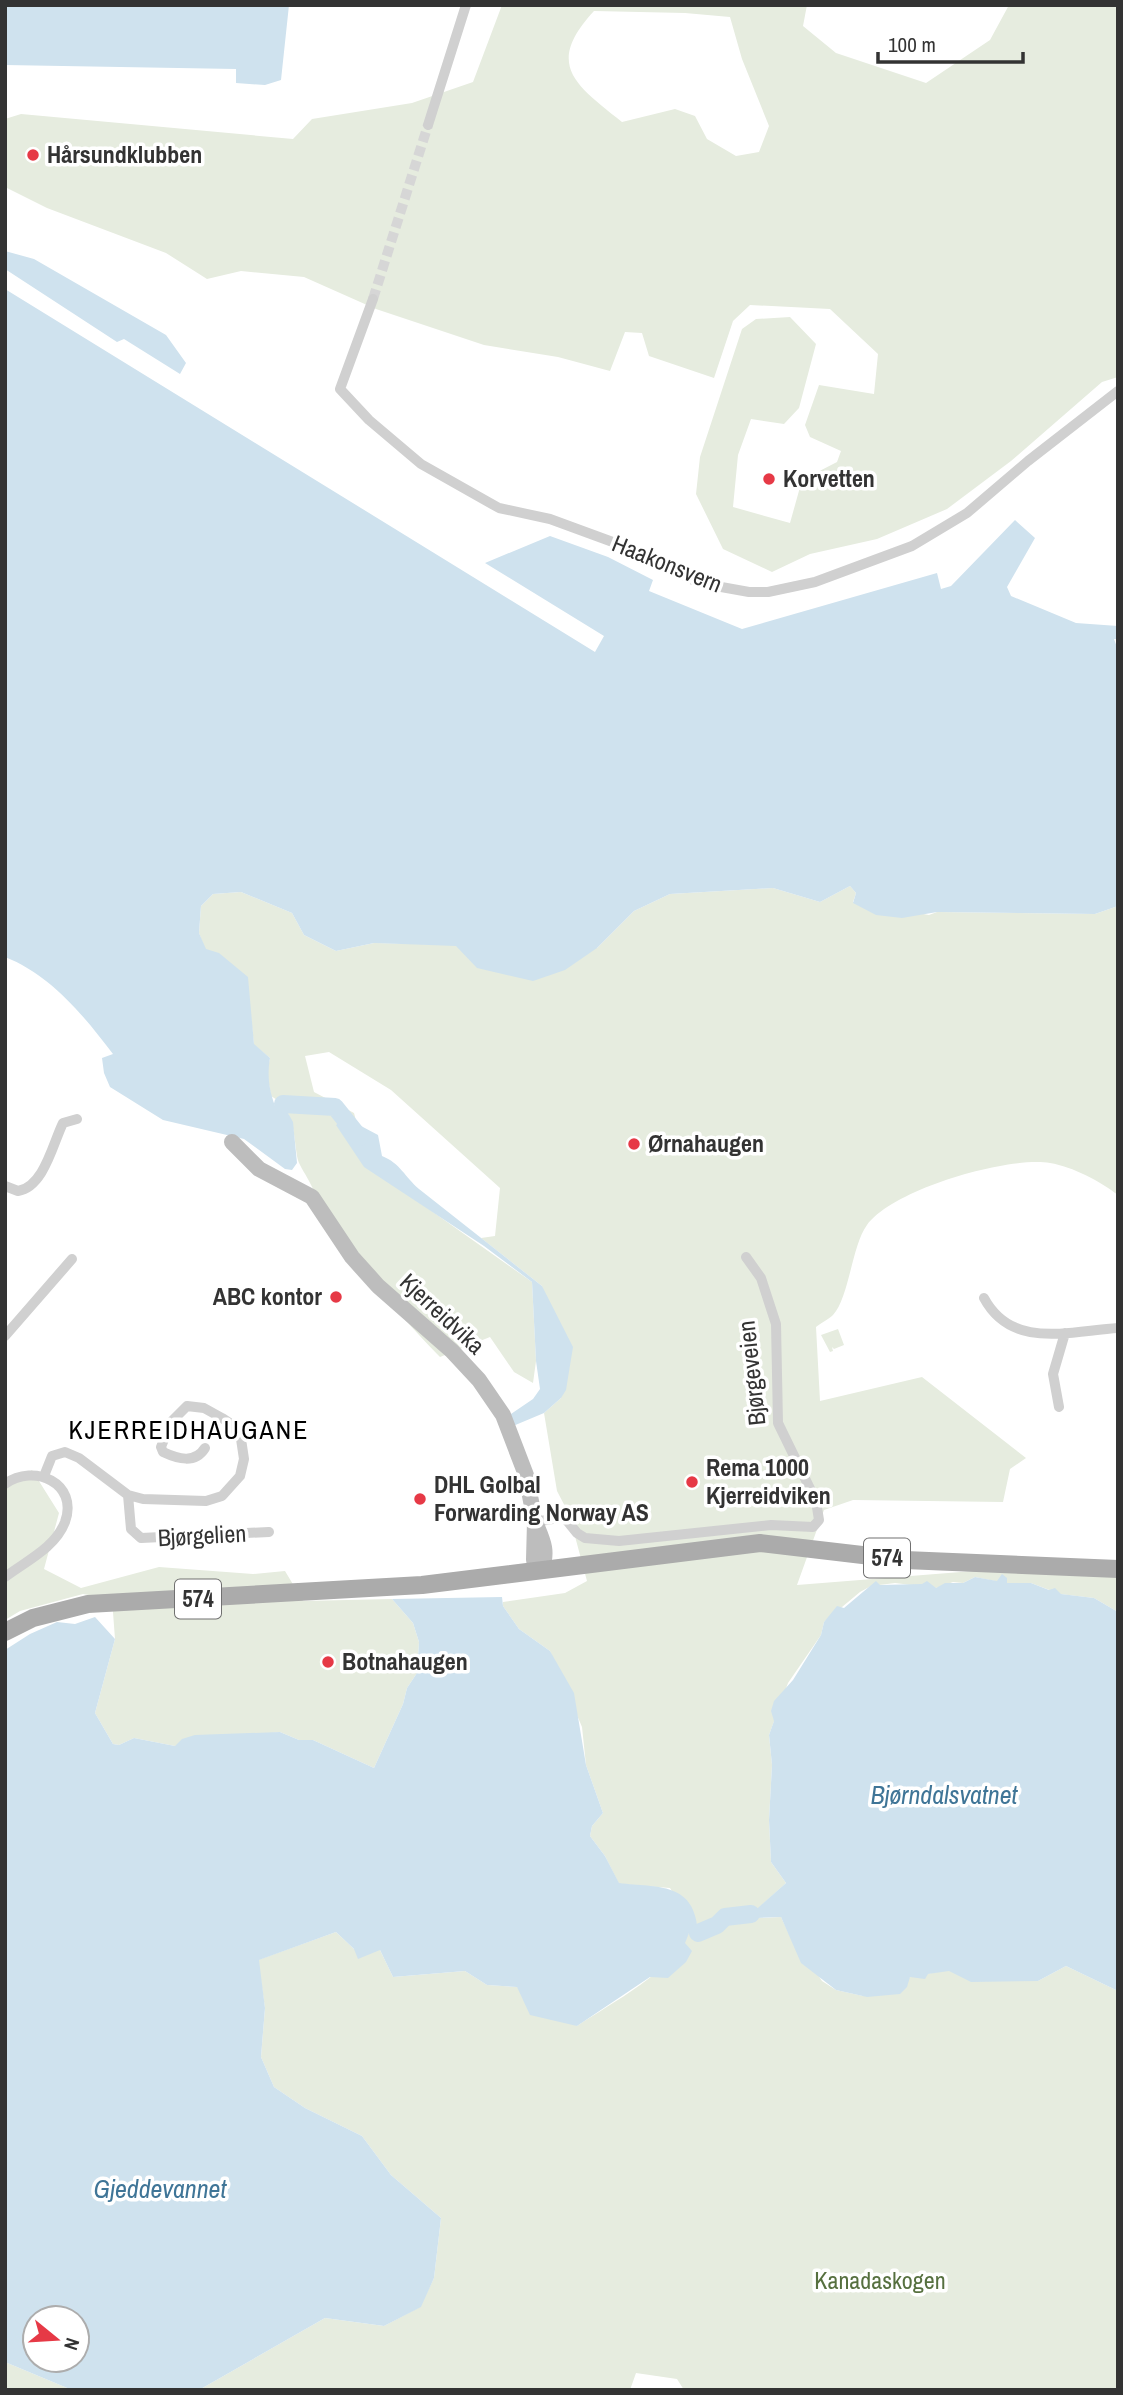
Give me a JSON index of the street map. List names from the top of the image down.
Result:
{
  "streets": {
    "main road": ["574"],
    "street": [
      "Haakonsvern",
      "Kjerreidvika",
      "Bjørgeveien",
      "Bjørgelien"
    ]
  },
  "crossings": [
    ["Kjerreidvika", "Bjørgeveien"],
    ["Kjerreidvika", "574"]
  ],
  "districts": ["KJERREIDHAUGANE"],
  "water": ["Bjørndalsvatnet", "Gjeddevannet"],
  "parks": ["Kanadaskogen"],
  "places": [
    "Hårsundklubben",
    "Korvetten",
    "Ørnahaugen",
    "ABC kontor",
    "Rema 1000 Kjerreidviken",
    "DHL Golbal Forwarding Norway AS",
    "Botnahaugen"
  ],
  "scale_bar": "100 m",
  "north": "right"
}
